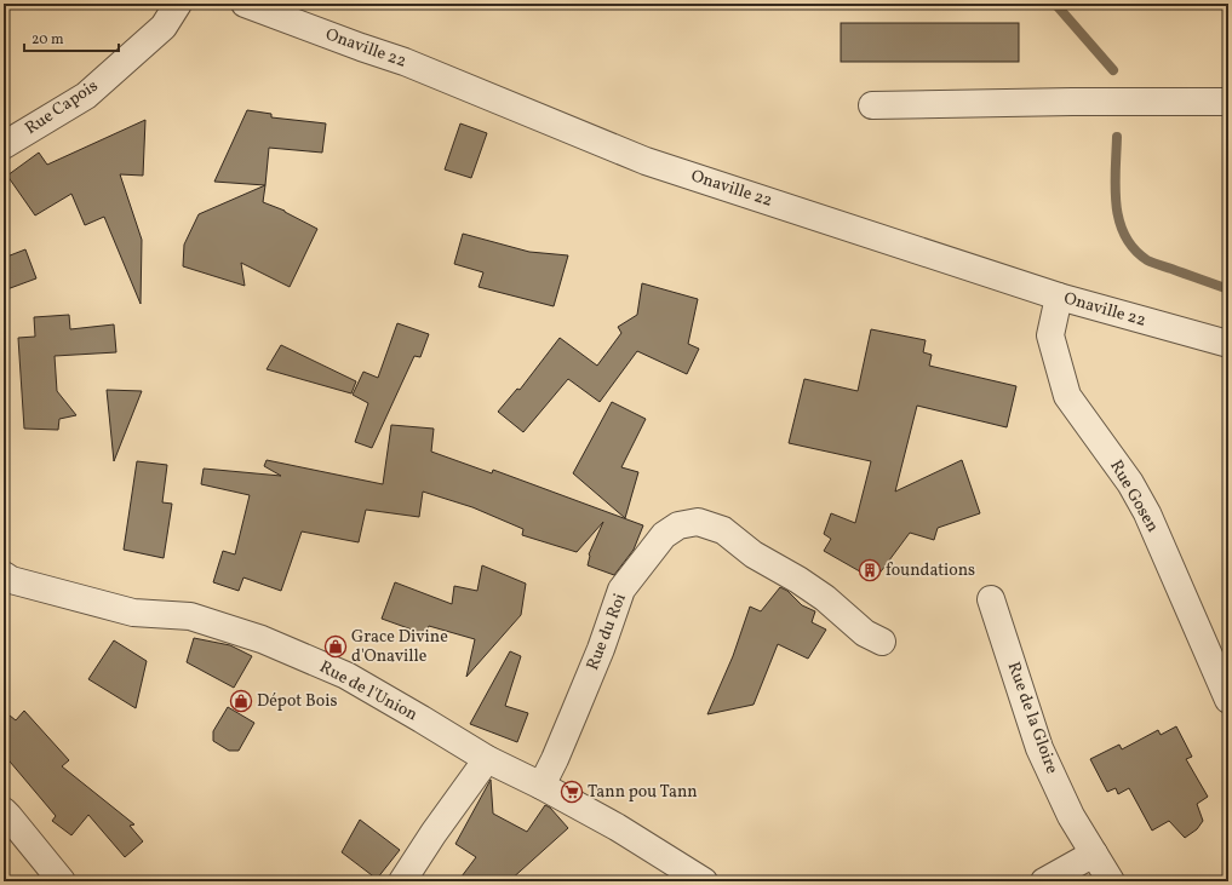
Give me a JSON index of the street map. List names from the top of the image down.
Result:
{
  "streets": {
    "street": [
      "Onaville 22",
      "Rue Capois",
      "Rue Gosen",
      "Rue du Roi",
      "Rue de l'Union",
      "Rue de la Gloire"
    ]
  },
  "crossings": [
    ["Onaville 22", "Rue Gosen"],
    ["Rue du Roi", "Rue de l'Union"]
  ],
  "places": {
    "building": ["foundations"],
    "shop": ["Grace Divine d'Onaville", "Dépot Bois"],
    "supermarket": ["Tann pou Tann"]
  },
  "scale_bar": "20 m"
}
